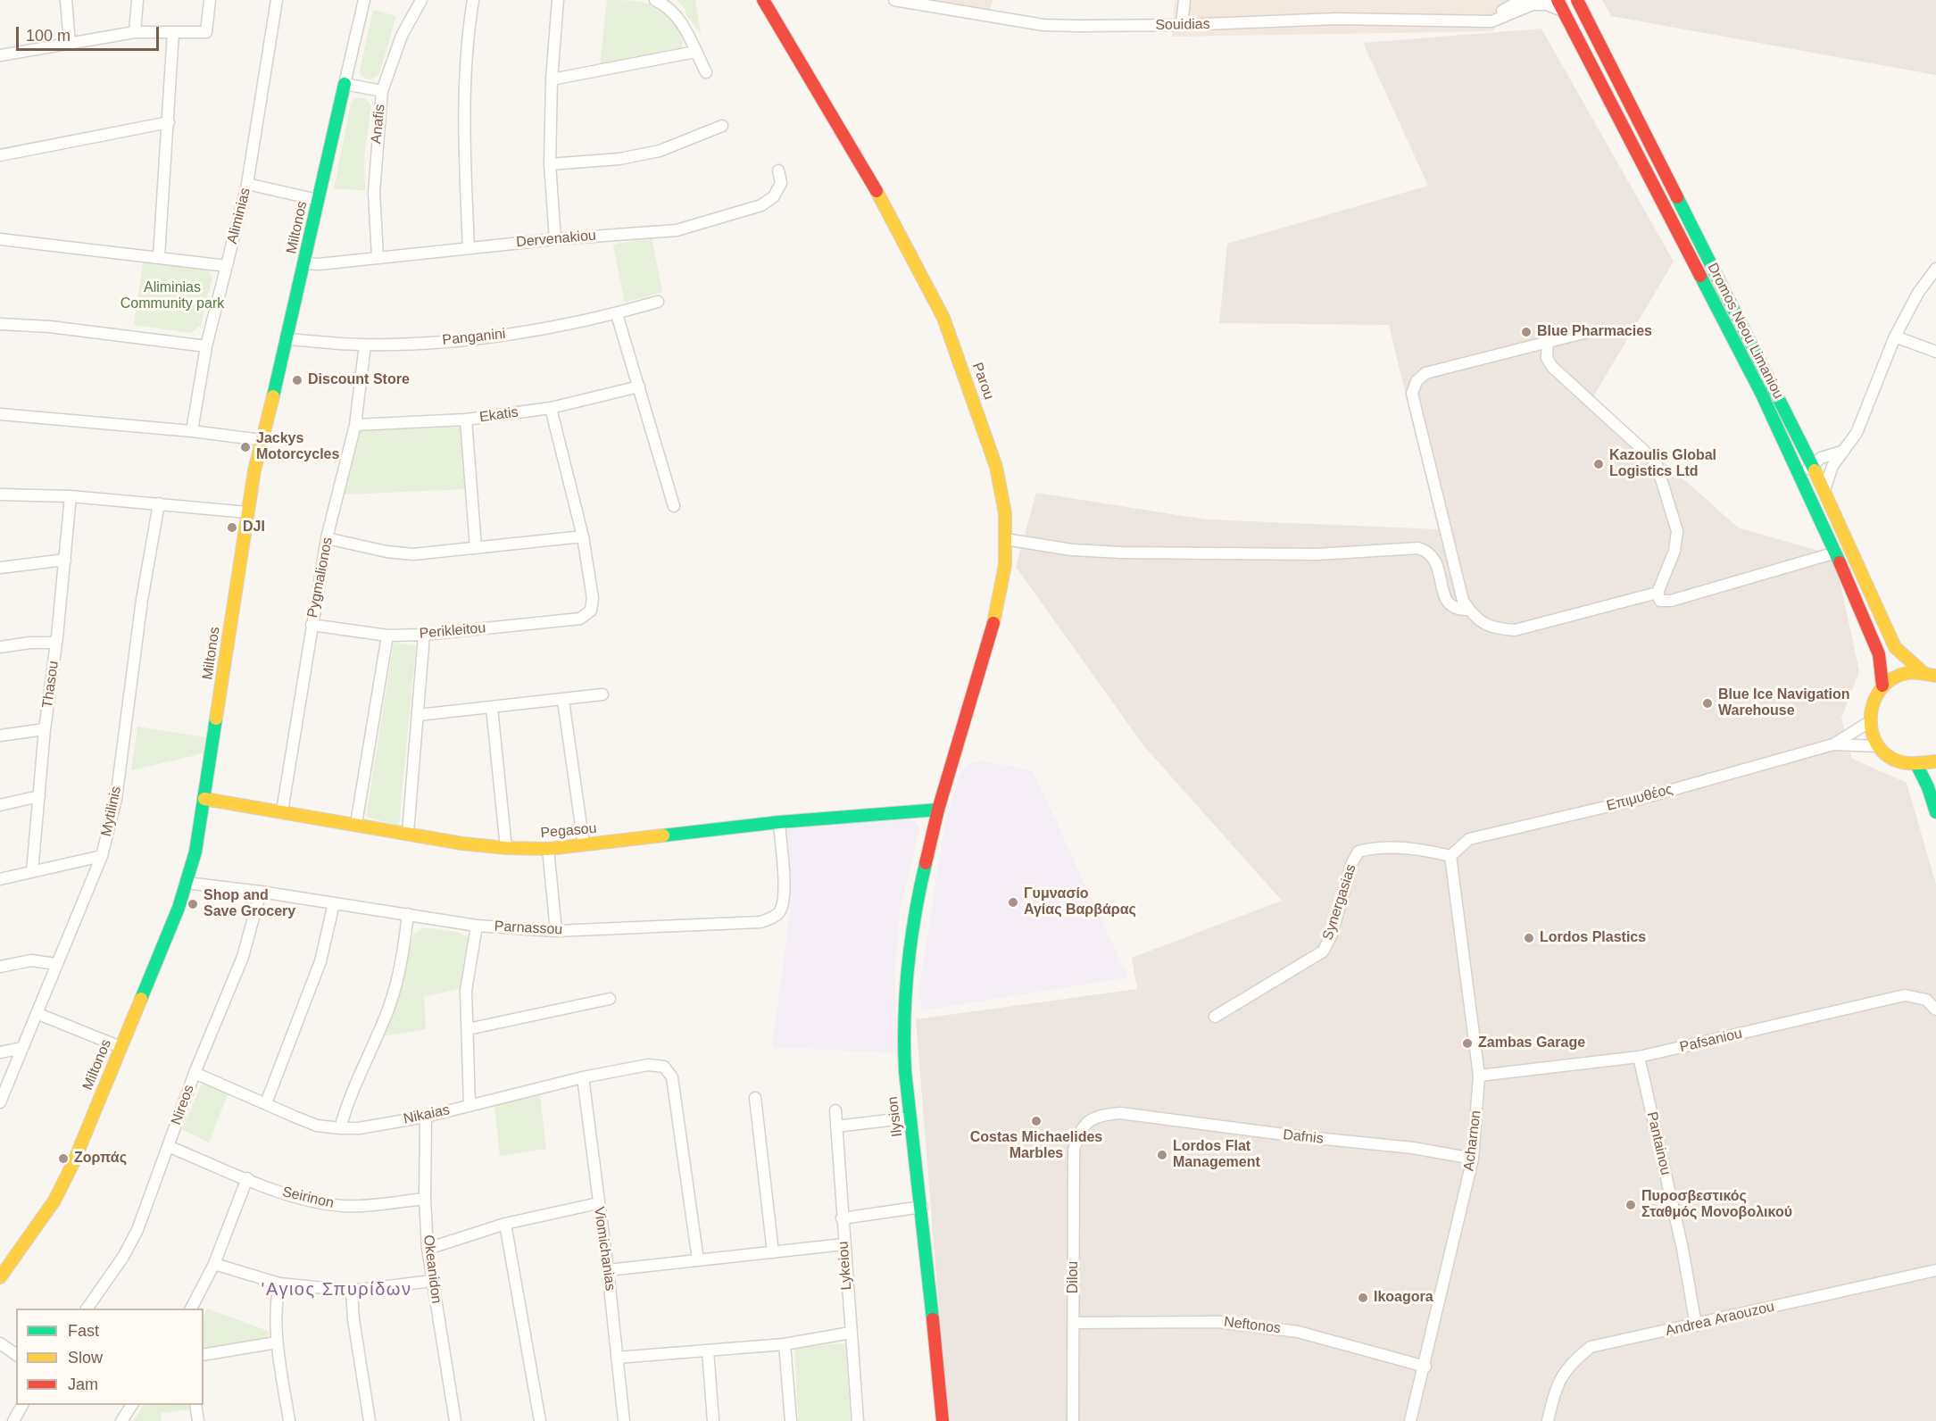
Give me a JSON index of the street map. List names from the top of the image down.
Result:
{
  "streets": {
    "street": [
      "Souidias",
      "Anafis",
      "Aliminias",
      "Miltonos",
      "Dervenakiou",
      "Dromos Neou Limaniou",
      "Panganini",
      "Parou",
      "Ekatis",
      "Pygmalionos",
      "Perikleitou",
      "Thasou",
      "Επιμυθέος",
      "Mytilinis",
      "Pegasou",
      "Synergasias",
      "Parnassou",
      "Pafsaniou",
      "Nireos",
      "Nikaias",
      "Ilysion",
      "Dafnis",
      "Acharnon",
      "Pantainou",
      "Seirinon",
      "Viomichanias",
      "Lykeiou",
      "Okeanidon",
      "Dilou",
      "Andrea Araouzou",
      "Neftonos"
    ]
  },
  "crossings": [
    ["Souidias", "Dromos Neou Limaniou"],
    ["Anafis", "Dervenakiou"],
    ["Miltonos", "Dervenakiou"],
    ["Miltonos", "Panganini"],
    ["Miltonos", "Pegasou"],
    ["Miltonos", "Parnassou"],
    ["Panganini", "Pygmalionos"],
    ["Parou", "Pegasou"],
    ["Parou", "Ilysion"],
    ["Ekatis", "Pygmalionos"],
    ["Pygmalionos", "Perikleitou"],
    ["Pygmalionos", "Pegasou"],
    ["Επιμυθέος", "Synergasias"],
    ["Επιμυθέος", "Acharnon"],
    ["Pegasou", "Parnassou"],
    ["Pegasou", "Ilysion"],
    ["Synergasias", "Acharnon"],
    ["Parnassou", "Nireos"],
    ["Pafsaniou", "Acharnon"],
    ["Pafsaniou", "Pantainou"],
    ["Nireos", "Nikaias"],
    ["Nireos", "Seirinon"],
    ["Nikaias", "Viomichanias"],
    ["Nikaias", "Okeanidon"],
    ["Dafnis", "Acharnon"],
    ["Dafnis", "Dilou"],
    ["Acharnon", "Neftonos"],
    ["Pantainou", "Andrea Araouzou"],
    ["Seirinon", "Okeanidon"],
    ["Dilou", "Neftonos"]
  ],
  "districts": ["'Αγιος Σπυρίδων"],
  "parks": ["Aliminias Community park"],
  "places": [
    "Blue Pharmacies",
    "Discount Store",
    "Jackys Motorcycles",
    "Kazoulis Global Logistics Ltd",
    "DJI",
    "Blue Ice Navigation Warehouse",
    "Γυμνασίο Αγίας Βαρβάρας",
    "Shop and Save Grocery",
    "Lordos Plastics",
    "Zambas Garage",
    "Costas Michaelides Marbles",
    "Lordos Flat Management",
    "Ζορπάς",
    "Πυροσβεστικός Σταθμός Μονοβολικού",
    "Ikoagora"
  ],
  "legend": ["Fast", "Slow", "Jam"],
  "scale_bar": "100 m"
}
